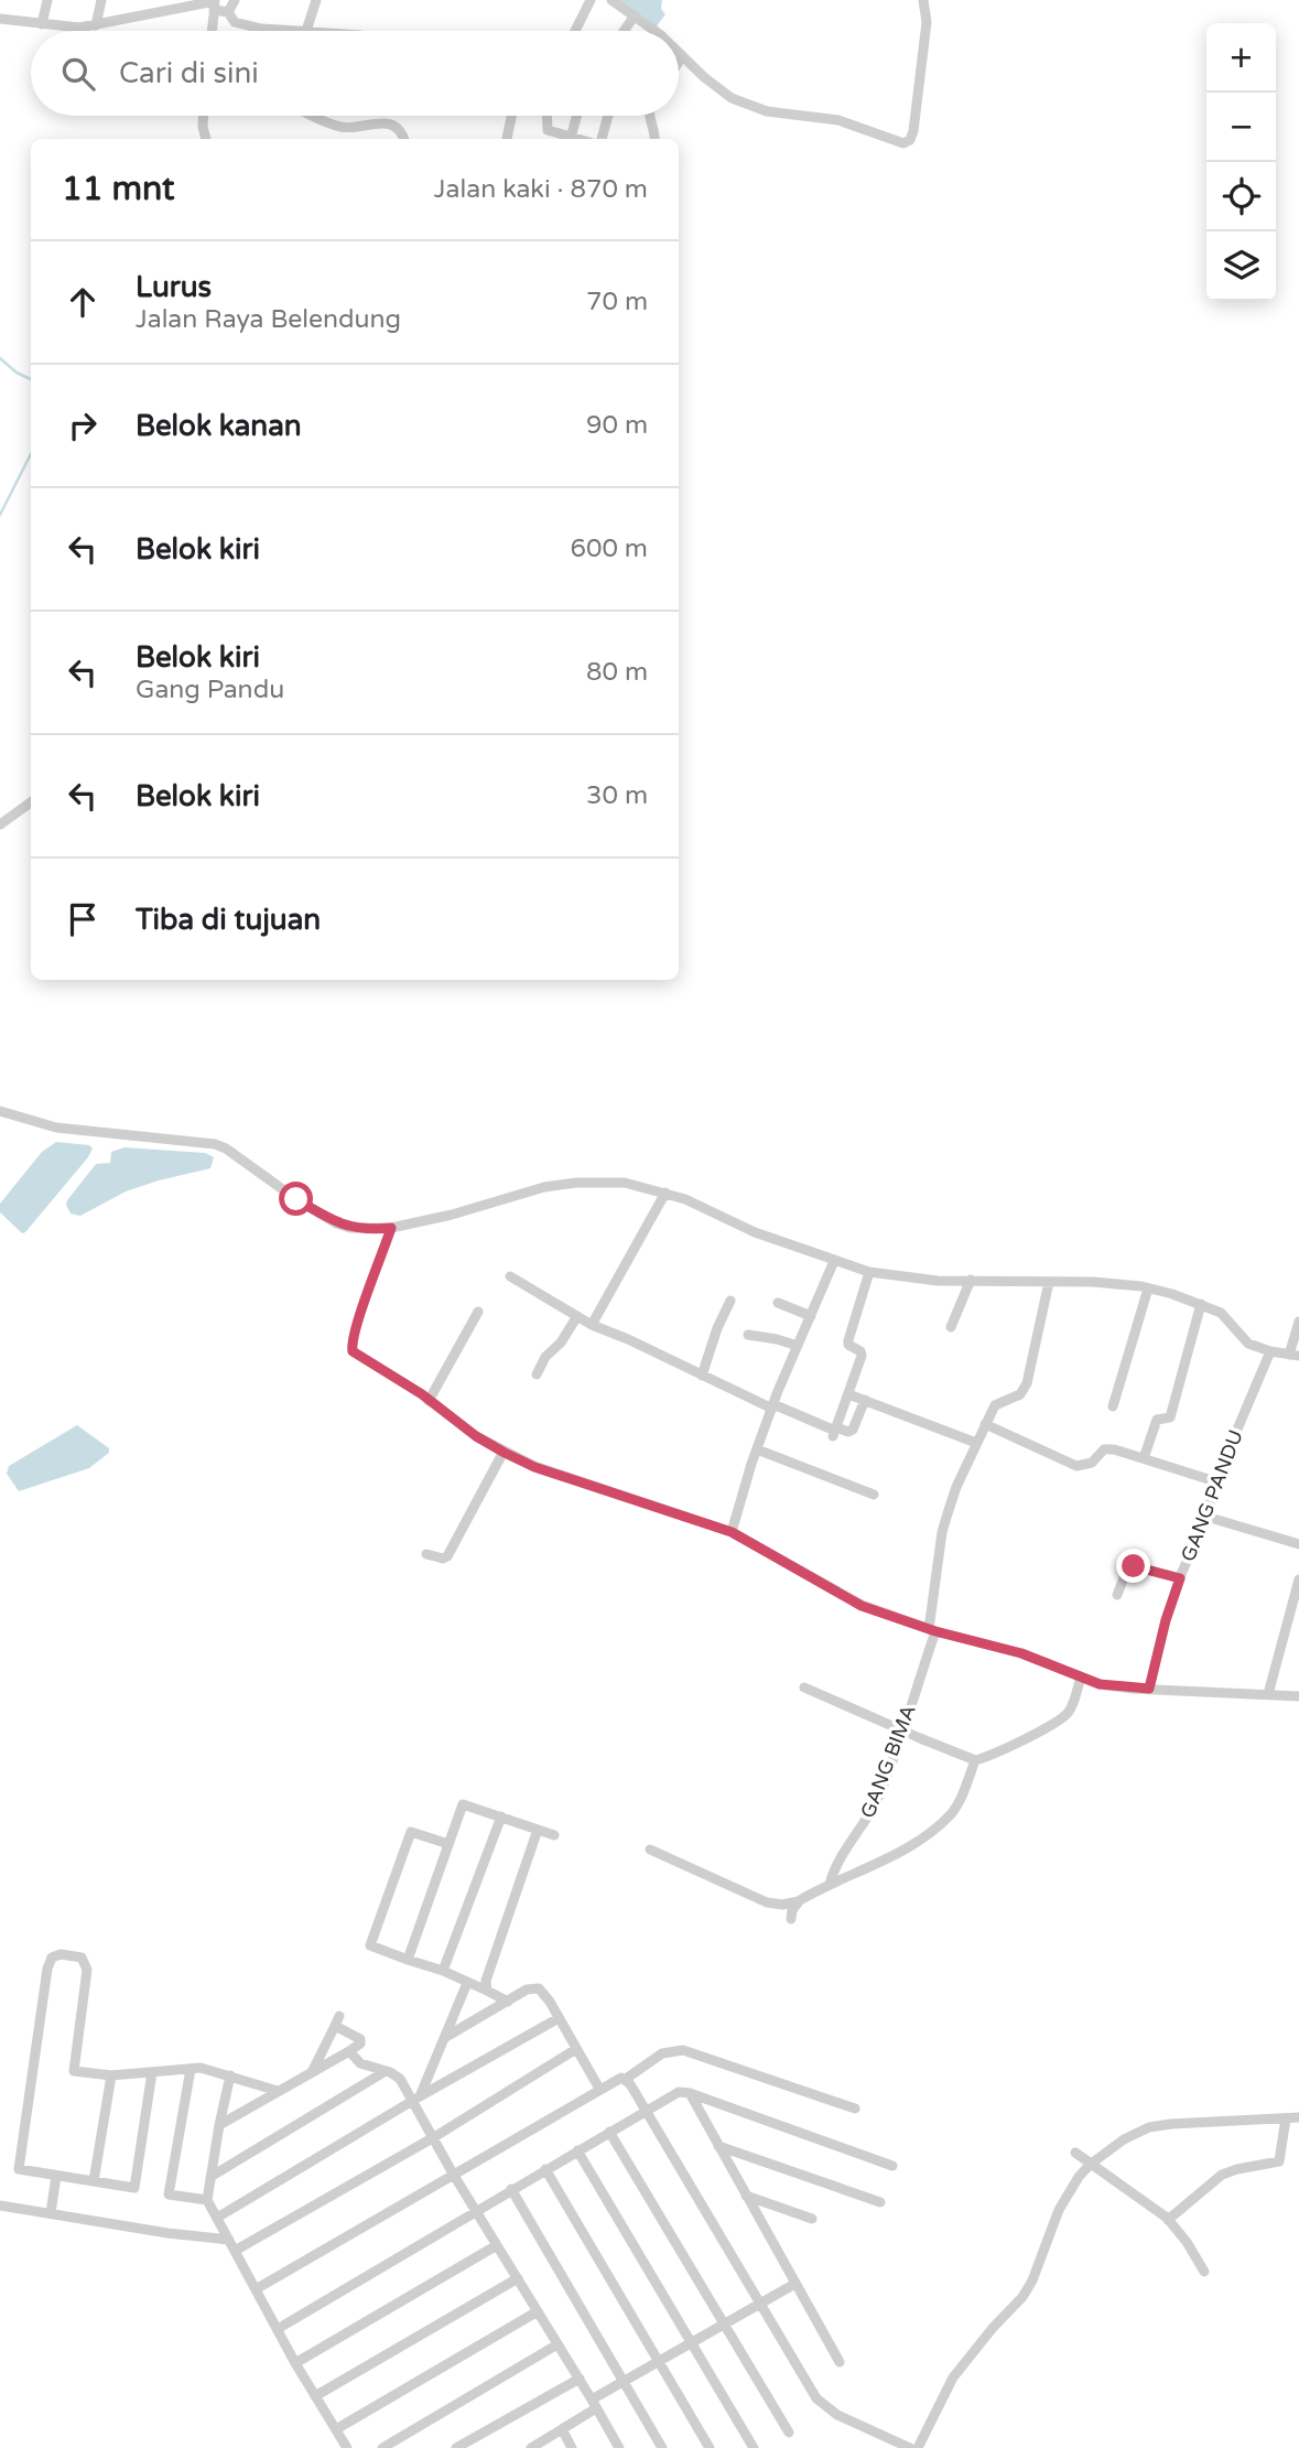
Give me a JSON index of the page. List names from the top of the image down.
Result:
{
  "streets": {
    "street": ["GANG PANDU", "GANG BIMA"]
  },
  "page": {
    "map_buttons": ["+", "−"],
    "search": "Cari di sini",
    "heading": ["11 mnt", "Jalan kaki · 870 m"],
    "list": [
      ["Lurus", "Jalan Raya Belendung", "70 m"],
      ["Belok kanan", "90 m"],
      ["Belok kiri", "600 m"],
      ["Belok kiri", "Gang Pandu", "80 m"],
      ["Belok kiri", "30 m"],
      "Tiba di tujuan"
    ]
  }
}
